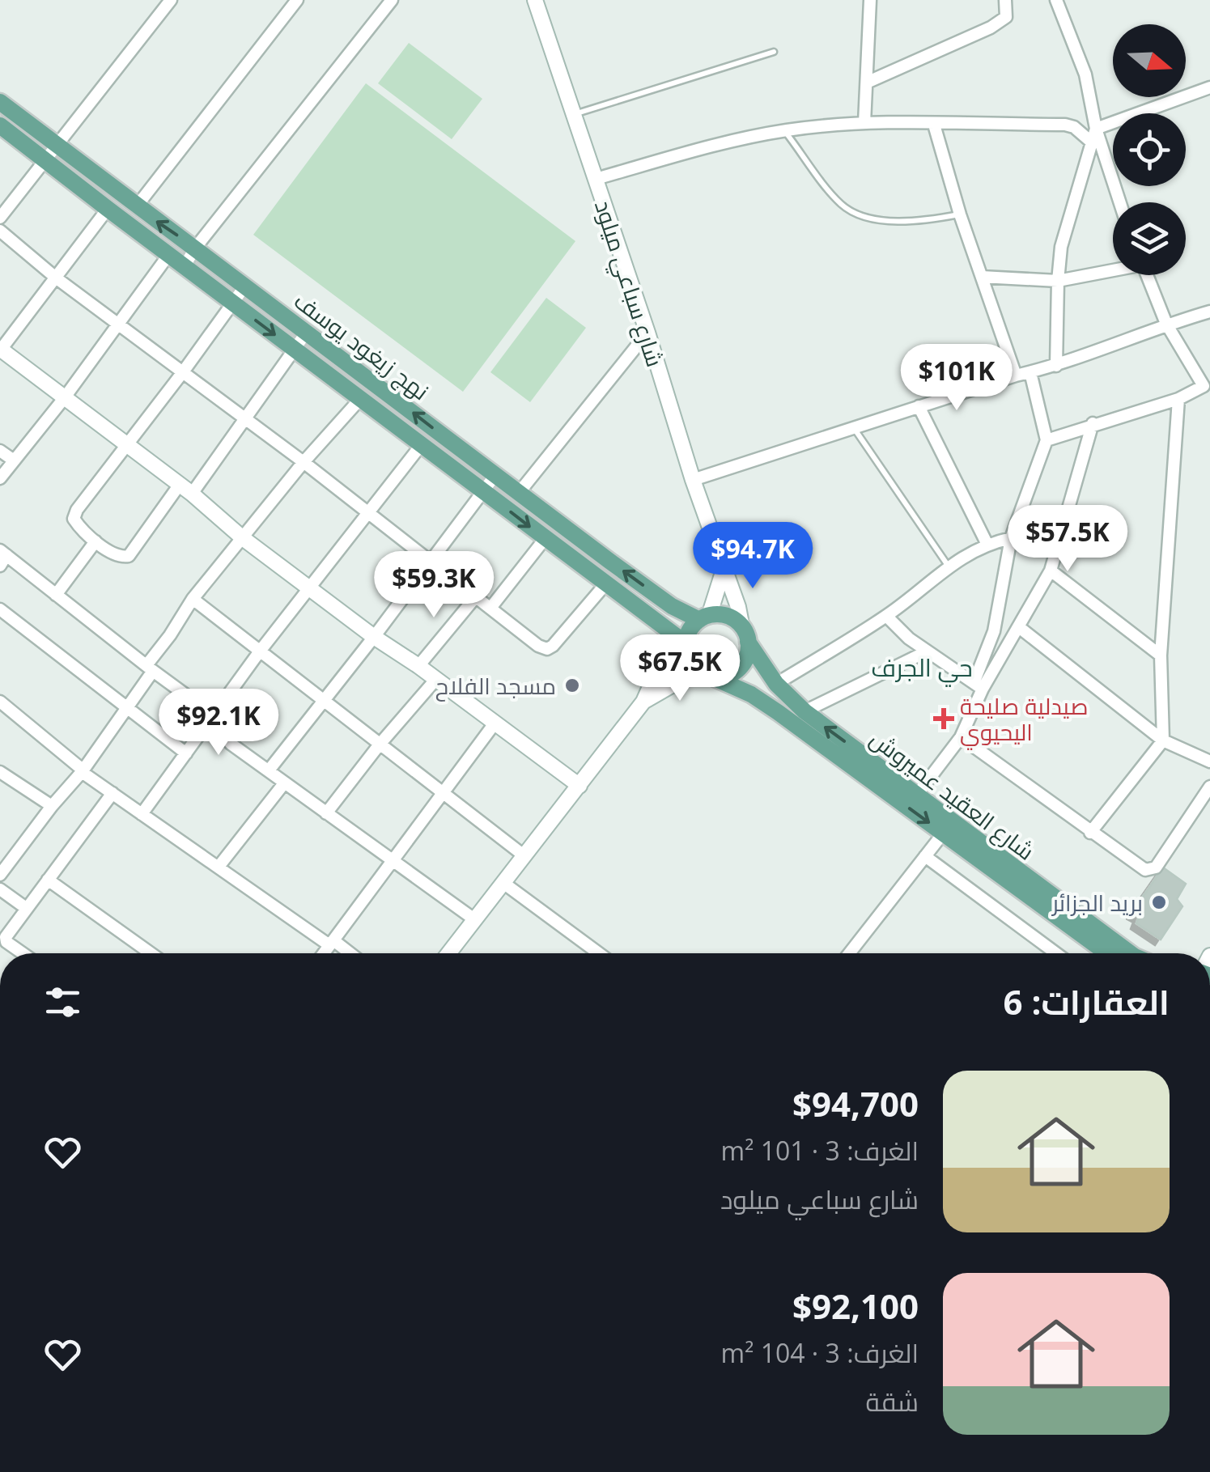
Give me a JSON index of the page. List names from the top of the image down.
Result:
{
  "streets": {
    "main road": ["نهج زيغود يوسف", "شارع العقيد عميروش"],
    "street": ["شارع سباعي ميلود"]
  },
  "crossings": [
    ["شارع سباعي ميلود", "نهج زيغود يوسف"],
    ["شارع سباعي ميلود", "شارع العقيد عميروش"],
    ["نهج زيغود يوسف", "شارع العقيد عميروش"]
  ],
  "districts": ["حي الجرف"],
  "places": {
    "other": ["مسجد الفلاح", "بريد الجزائر"],
    "health": ["صيدلية صليحة اليحيوي"]
  },
  "north": "right",
  "page": {
    "price": [
      "$101K",
      "$57.5K",
      "$94.7K",
      "$59.3K",
      "$67.5K",
      "$92.1K"
    ],
    "heading": "العقارات: 6",
    "list": [
      {
        "name": "$94,700",
        "note": "الغرف: 3 · 101 m² · شارع سباعي ميلود"
      },
      {
        "name": "$92,100",
        "note": "الغرف: 3 · 104 m² · شقة"
      }
    ]
  }
}
